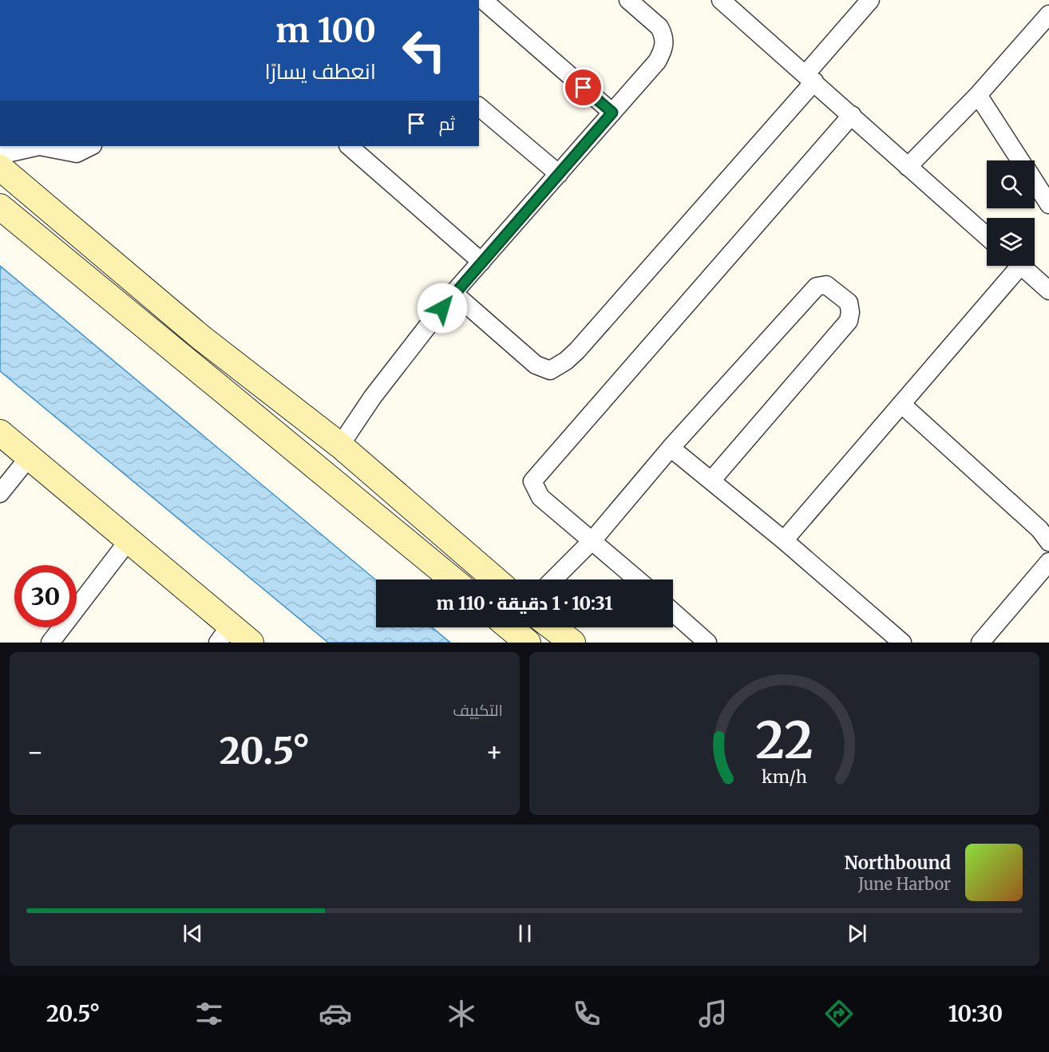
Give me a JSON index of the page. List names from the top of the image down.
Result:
{
  "page": {
    "turn": ["100 m", "انعطف يسارًا"],
    "then": "ثم",
    "limit": "30",
    "trip": "10:31 · 1 دقيقة · 110 m",
    "tile": "التكييف",
    "heat": ["−", "20.5°", "+"],
    "song": ["Northbound", "June Harbor"],
    "tabs": ["10:30", "20.5°"],
    "gauge": ["22", "km/h"]
  }
}
